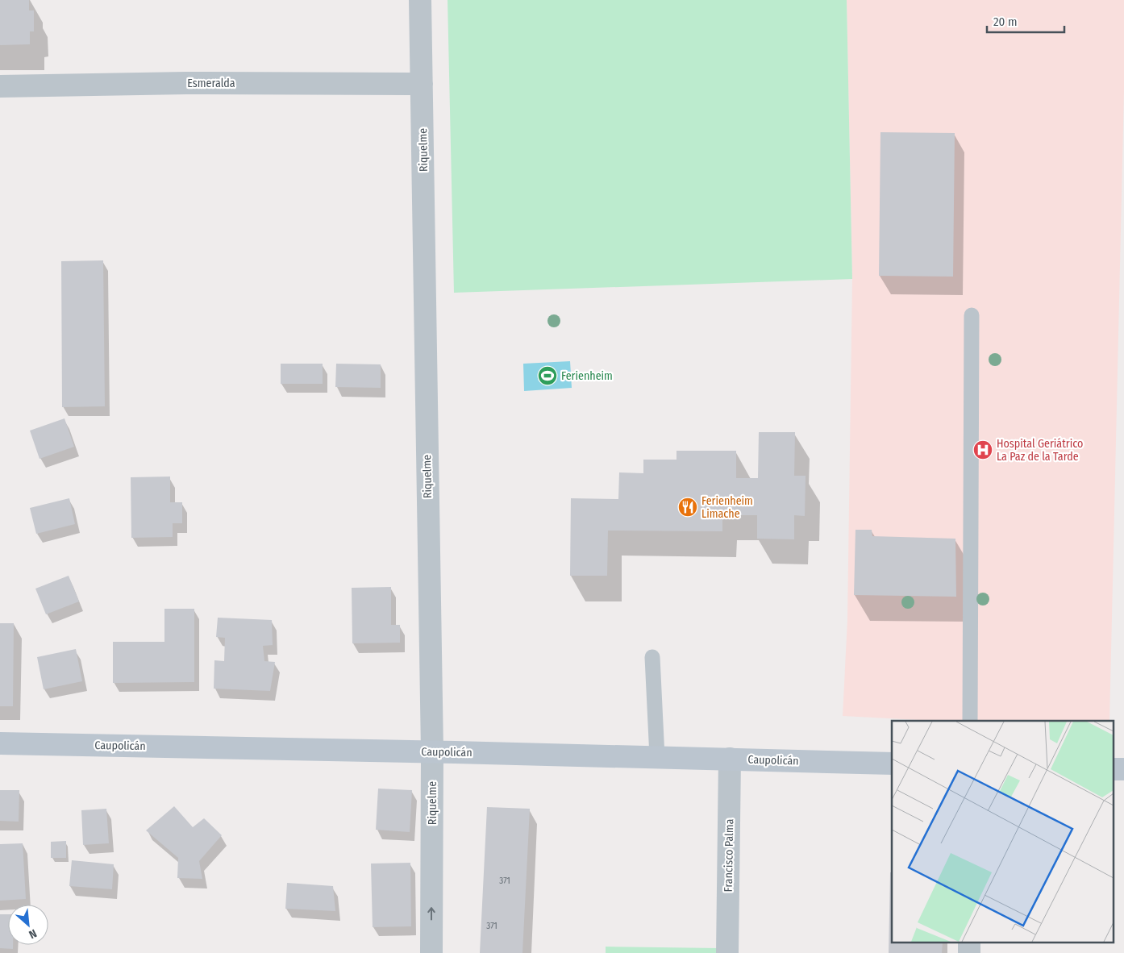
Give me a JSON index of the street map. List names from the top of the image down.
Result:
{
  "streets": {
    "street": [
      "Esmeralda",
      "Riquelme",
      "Caupolicán",
      "Francisco Palma"
    ]
  },
  "crossings": [
    ["Esmeralda", "Riquelme"],
    ["Riquelme", "Caupolicán"],
    ["Caupolicán", "Francisco Palma"]
  ],
  "places": {
    "sports": ["Ferienheim"],
    "hospital": ["Hospital Geriátrico La Paz de la Tarde"],
    "restaurant": ["Ferienheim Limache"]
  },
  "house_numbers": ["371", "371"],
  "scale_bar": "20 m",
  "north": "bottom right"
}
